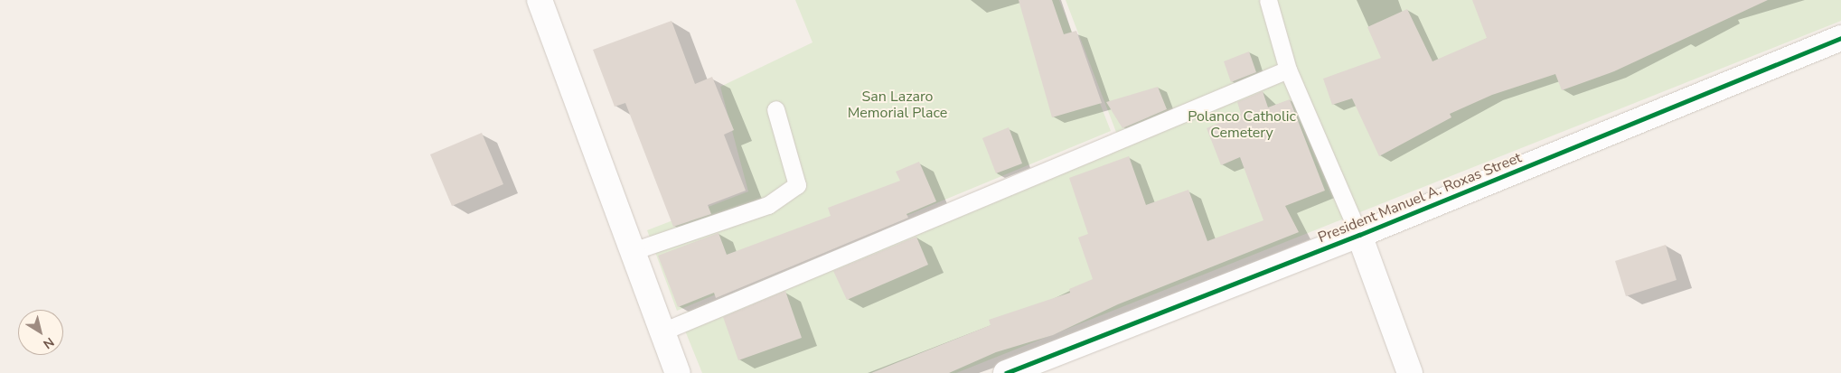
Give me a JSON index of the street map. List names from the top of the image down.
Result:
{
  "streets": {
    "street": ["President Manuel A. Roxas Street"]
  },
  "parks": ["San Lazaro Memorial Place", "Polanco Catholic Cemetery"],
  "north": "bottom right"
}
